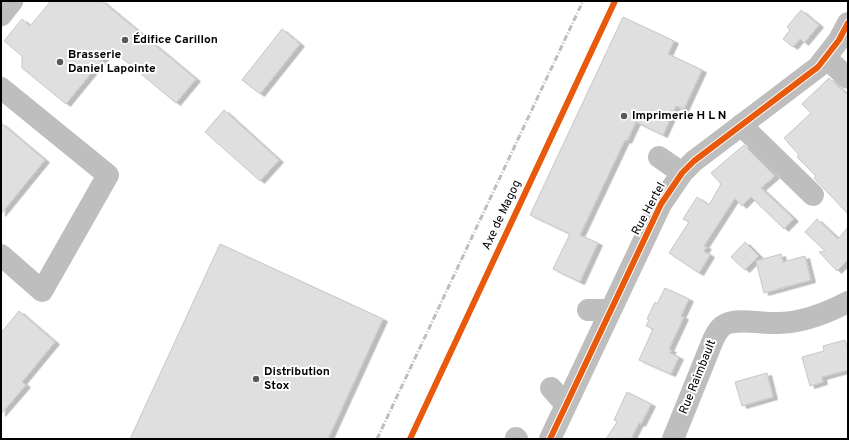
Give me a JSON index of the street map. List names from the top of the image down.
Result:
{
  "streets": {
    "street": ["Rue Hertel", "Rue Raimbault"],
    "cycle path": ["Axe de Magog"]
  },
  "places": [
    "Édifice Carillon",
    "Brasserie Daniel Lapointe",
    "Imprimerie H L N",
    "Distribution Stox"
  ]
}
